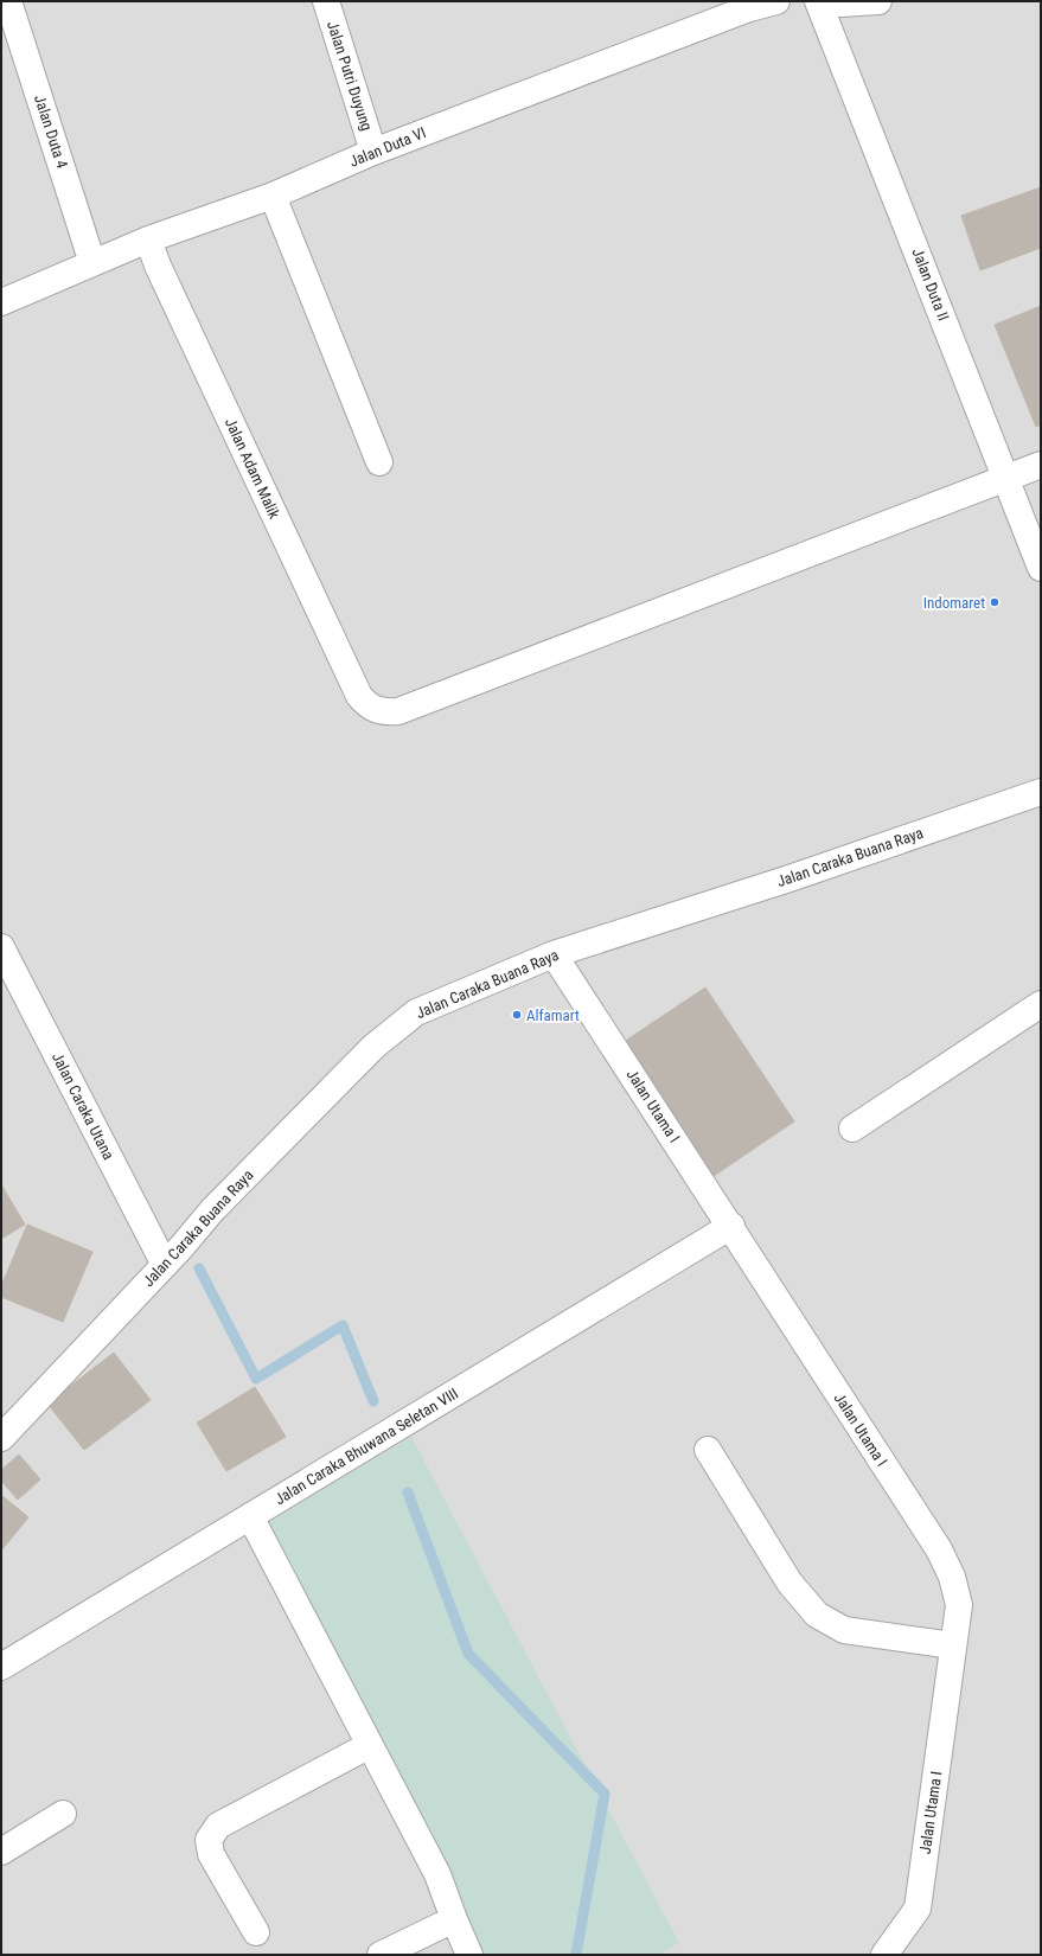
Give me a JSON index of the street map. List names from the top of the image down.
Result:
{
  "streets": {
    "street": [
      "Jalan Putri Duyung",
      "Jalan Duta 4",
      "Jalan Duta VI",
      "Jalan Duta II",
      "Jalan Adam Malik",
      "Jalan Caraka Buana Raya",
      "Jalan Caraka Utana",
      "Jalan Utama I",
      "Jalan Caraka Bhuwana Seletan VIII"
    ]
  },
  "crossings": [
    ["Jalan Putri Duyung", "Jalan Duta VI"],
    ["Jalan Duta 4", "Jalan Duta VI"],
    ["Jalan Duta VI", "Jalan Adam Malik"],
    ["Jalan Duta II", "Jalan Adam Malik"],
    ["Jalan Caraka Buana Raya", "Jalan Caraka Utana"],
    ["Jalan Caraka Buana Raya", "Jalan Utama I"],
    ["Jalan Utama I", "Jalan Caraka Bhuwana Seletan VIII"]
  ],
  "places": ["Indomaret", "Alfamart"]
}
